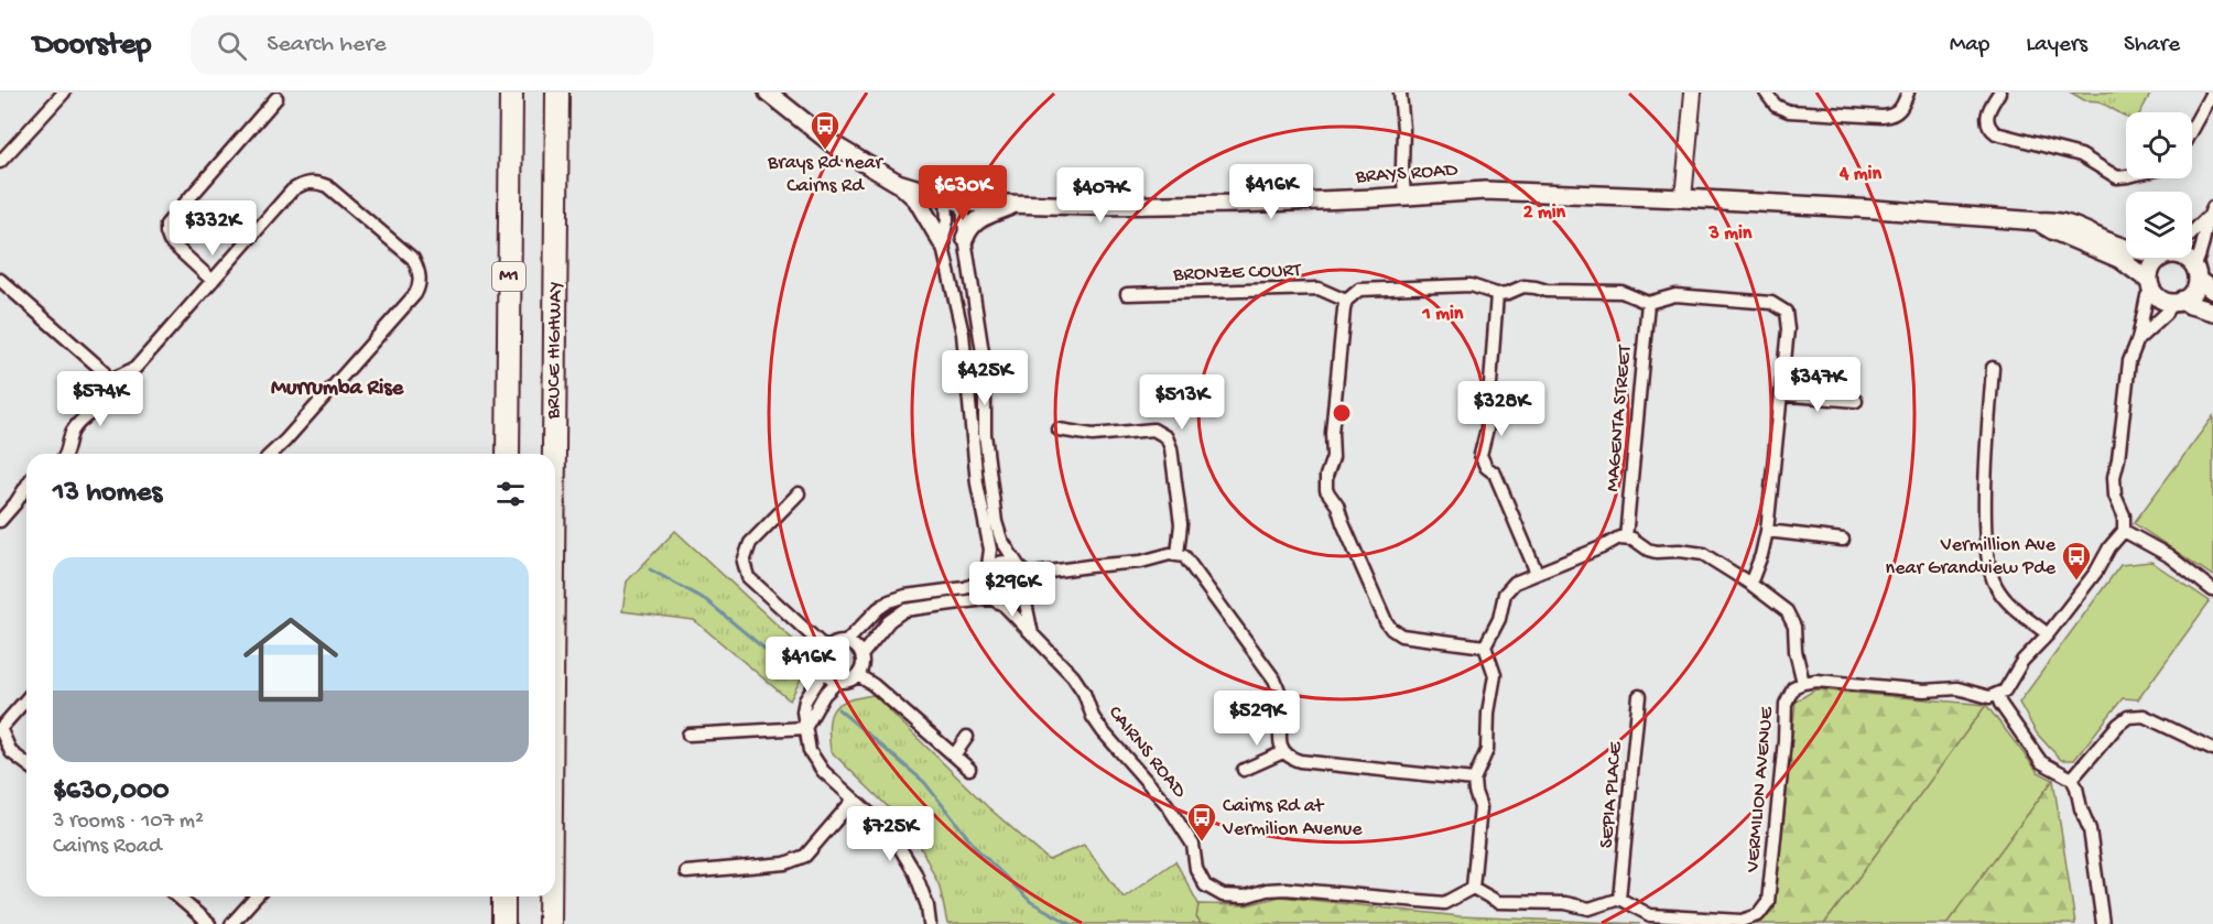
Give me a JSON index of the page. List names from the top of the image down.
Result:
{
  "streets": {
    "highway": ["M1", "BRUCE HIGHWAY"],
    "main road": ["BRAYS ROAD"],
    "street": [
      "BRONZE COURT",
      "MAGENTA STREET",
      "CAIRNS ROAD",
      "VERMILION AVENUE",
      "SEPIA PLACE"
    ]
  },
  "crossings": [
    ["VERMILION AVENUE", "SEPIA PLACE"]
  ],
  "districts": ["Murrumba Rise"],
  "places": {
    "bus stop": ["Brays Rd near Cairns Rd", "Vermillion Ave near Grandview Pde", "Cairns Rd at Vermilion Avenue"]
  },
  "page": {
    "header": "Doorstep",
    "search": "Search here",
    "nav": ["Map", "Layers", "Share"],
    "price": [
      "$416K",
      "$630K",
      "$407K",
      "$332K",
      "$425K",
      "$347K",
      "$574K",
      "$513K",
      "$328K",
      "$296K",
      "$416K",
      "$529K",
      "$725K"
    ],
    "heading": "13 homes",
    "list": [
      {
        "name": "$630,000",
        "note": "3 rooms · 107 m² · Cairns Road"
      }
    ]
  },
  "rings": [
    "4 min",
    "2 min",
    "3 min",
    "1 min"
  ]
}
